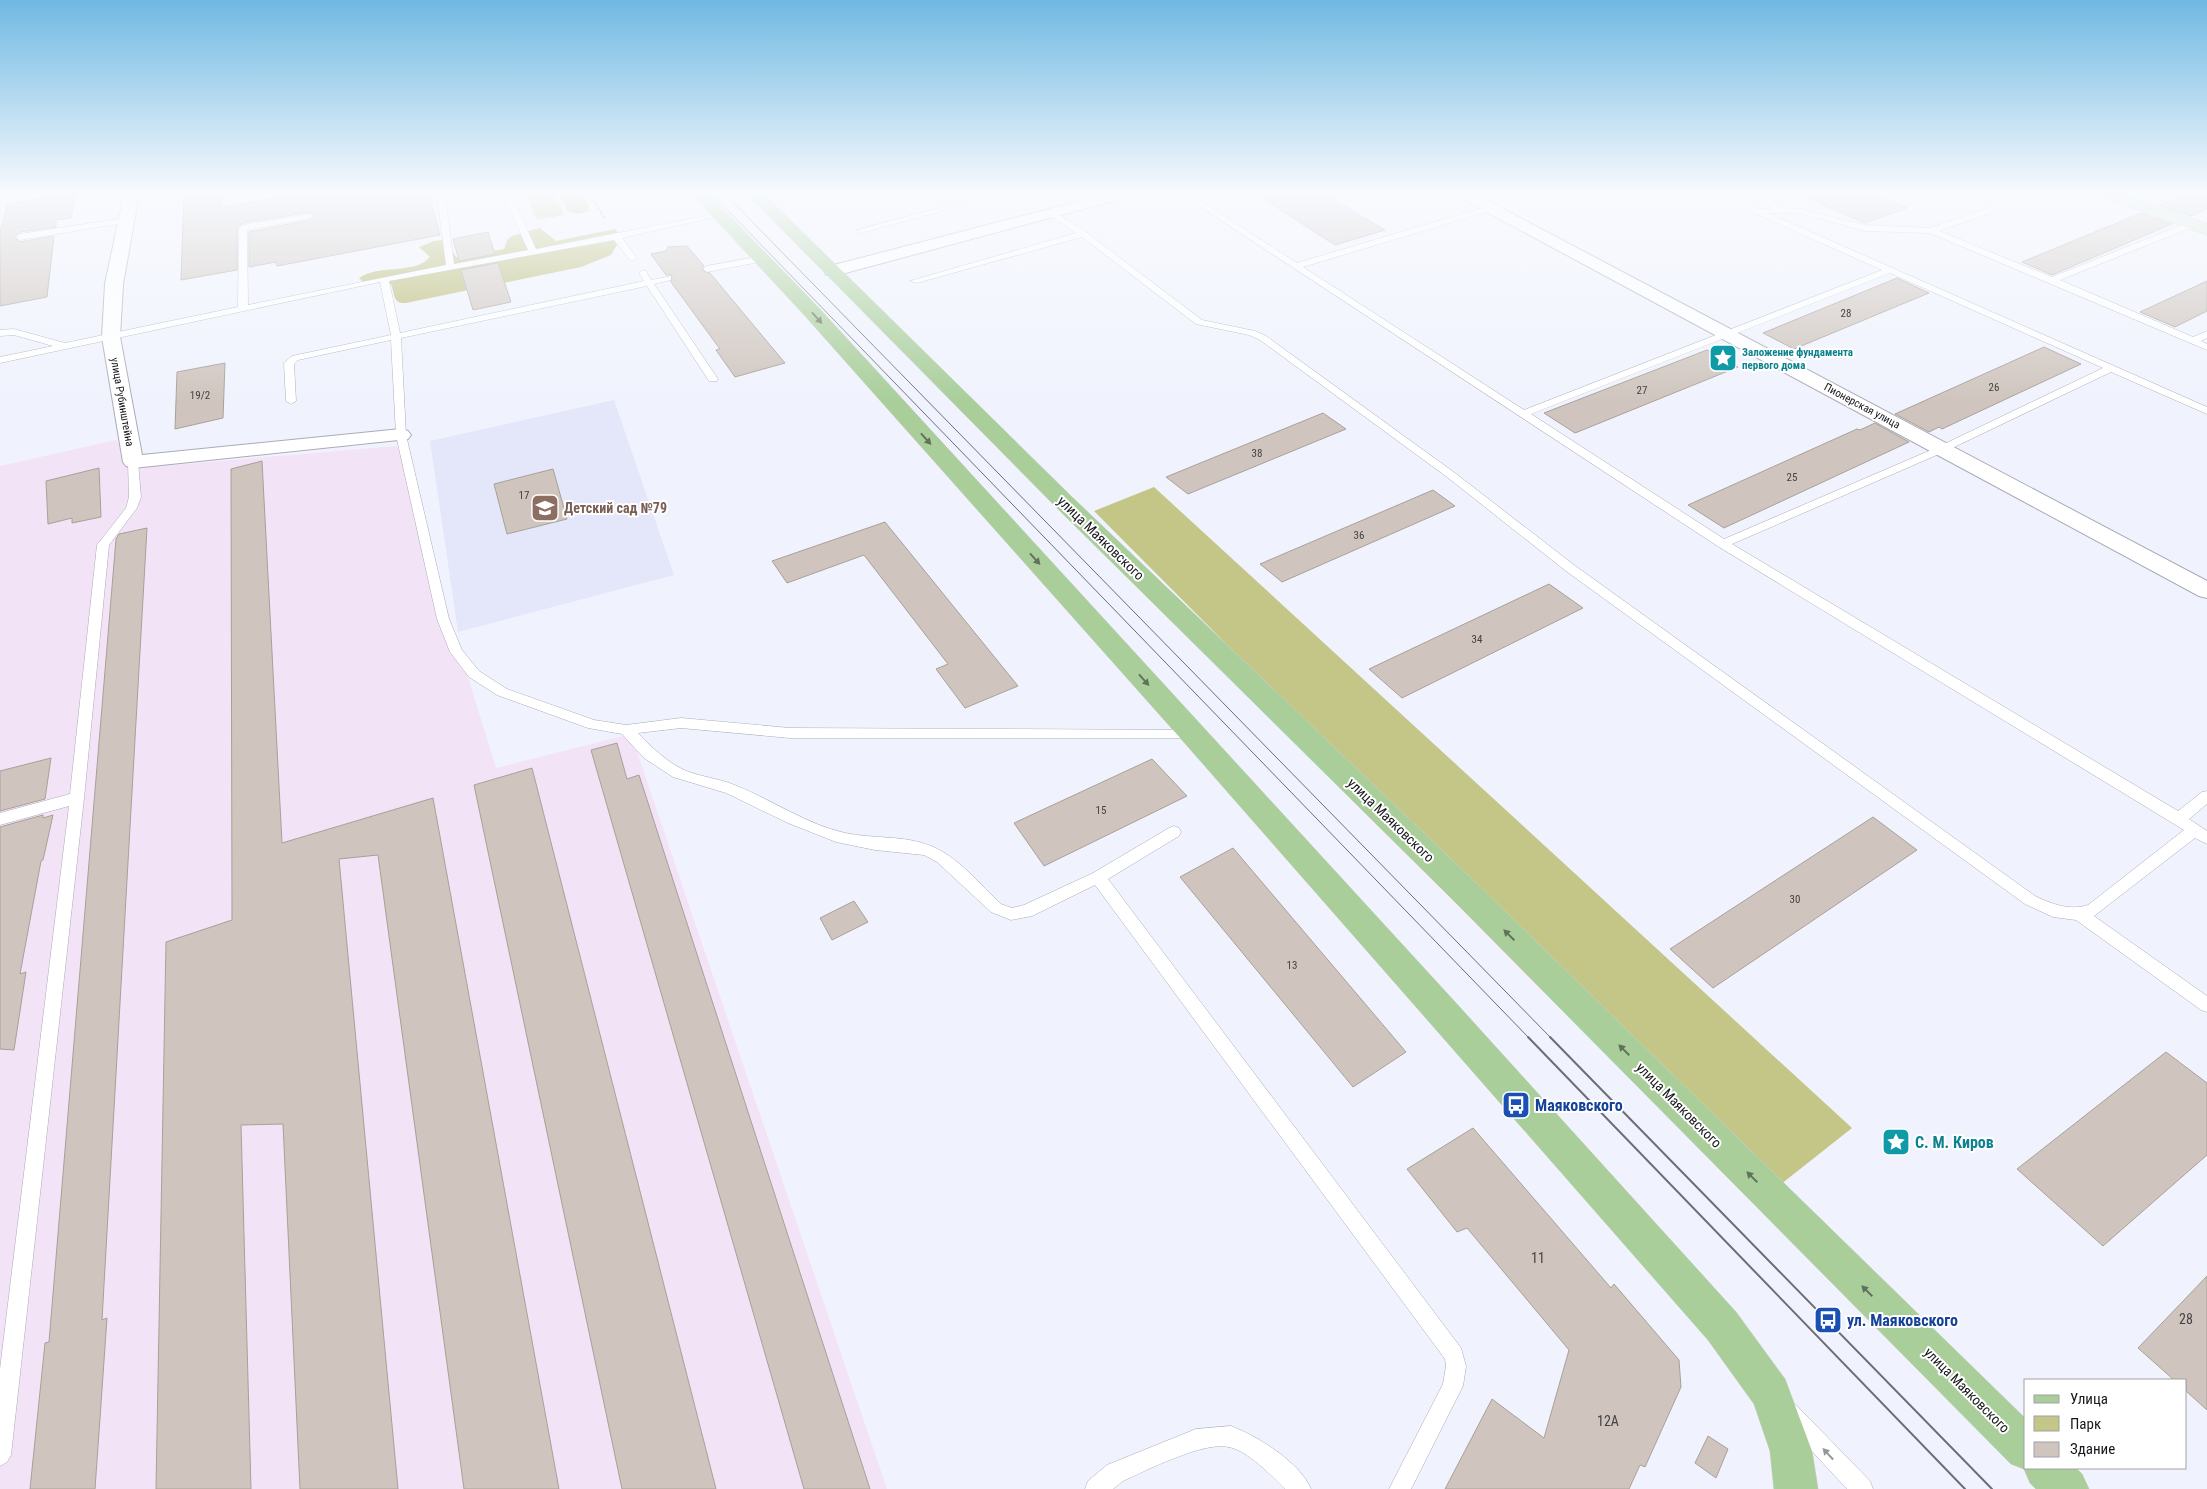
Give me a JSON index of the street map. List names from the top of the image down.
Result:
{
  "streets": {
    "main road": ["улица Маяковского"],
    "street": ["улица Рубинштейна", "Пионерская улица"]
  },
  "places": {
    "place": ["Заложение фундамента первого дома", "С. М. Киров"],
    "school or university": ["Детский сад №79"],
    "bus stop": ["Маяковского", "ул. Маяковского"]
  },
  "house_numbers": [
    "28",
    "26",
    "27",
    "19/2",
    "38",
    "25",
    "17",
    "36",
    "34",
    "15",
    "30",
    "13",
    "11",
    "28",
    "12А"
  ],
  "legend": ["Улица", "Парк", "Здание"]
}
